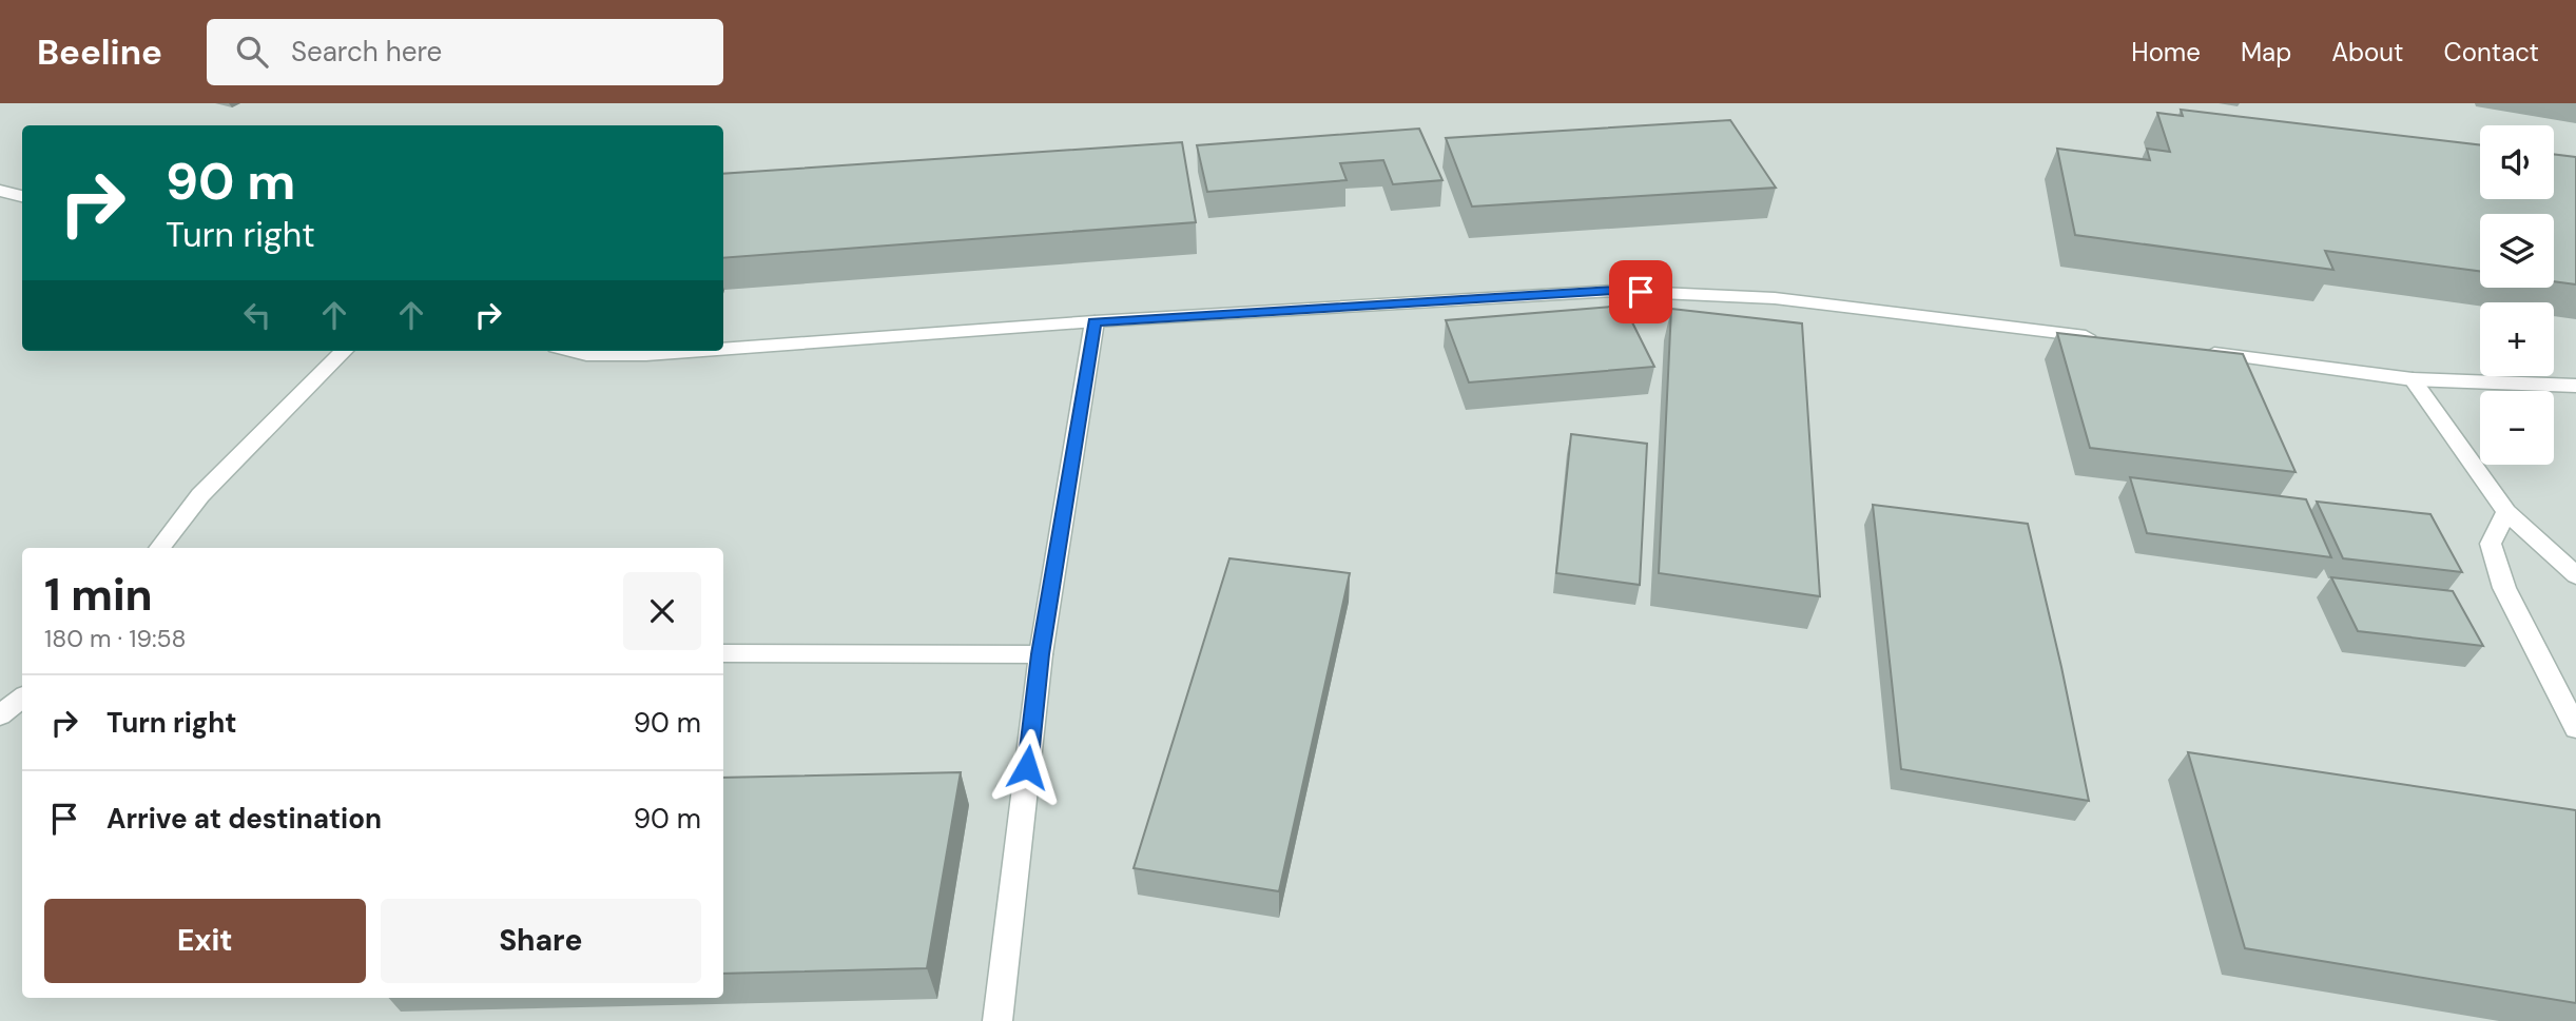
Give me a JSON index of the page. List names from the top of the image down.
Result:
{
  "page": {
    "header": "Beeline",
    "search": "Search here",
    "nav": [
      "Home",
      "Map",
      "About",
      "Contact"
    ],
    "map_buttons": ["+", "−"],
    "turn": ["90 m", "Turn right"],
    "heading": ["1 min", "180 m · 19:58"],
    "list": [
      {
        "name": "Turn right",
        "value": "90 m"
      },
      {
        "name": "Arrive at destination",
        "value": "90 m"
      }
    ],
    "buttons": ["Exit", "Share"]
  }
}
